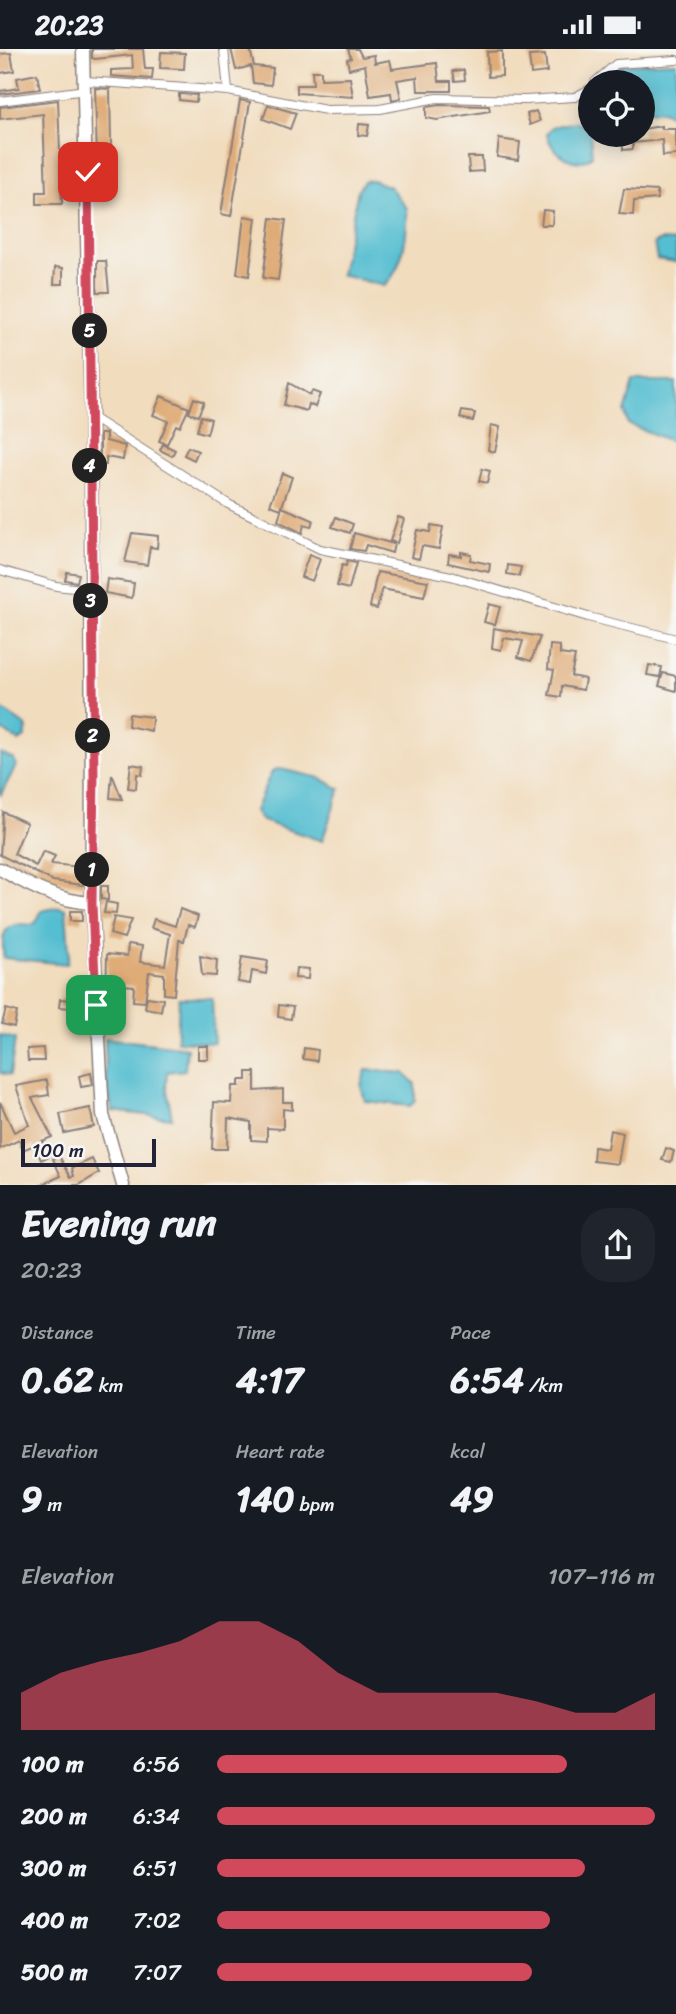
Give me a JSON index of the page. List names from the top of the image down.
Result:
{
  "scale_bar": "100 m",
  "page": {
    "status": "20:23",
    "pins": [
      "5",
      "4",
      "3",
      "2",
      "1"
    ],
    "scale": "100 m",
    "heading": ["Evening run", "20:23"],
    "stats": [
      ["Distance", "0.62 km"],
      ["Time", "4:17"],
      ["Pace", "6:54 /km"],
      ["Elevation", "9 m"],
      ["Heart rate", "140 bpm"],
      ["kcal", "49"]
    ],
    "chart": ["Elevation", "107–116 m"],
    "list": [
      {
        "name": "100 m",
        "note": "6:56"
      },
      {
        "name": "200 m",
        "note": "6:34"
      },
      {
        "name": "300 m",
        "note": "6:51"
      },
      {
        "name": "400 m",
        "note": "7:02"
      },
      {
        "name": "500 m",
        "note": "7:07"
      }
    ]
  }
}
